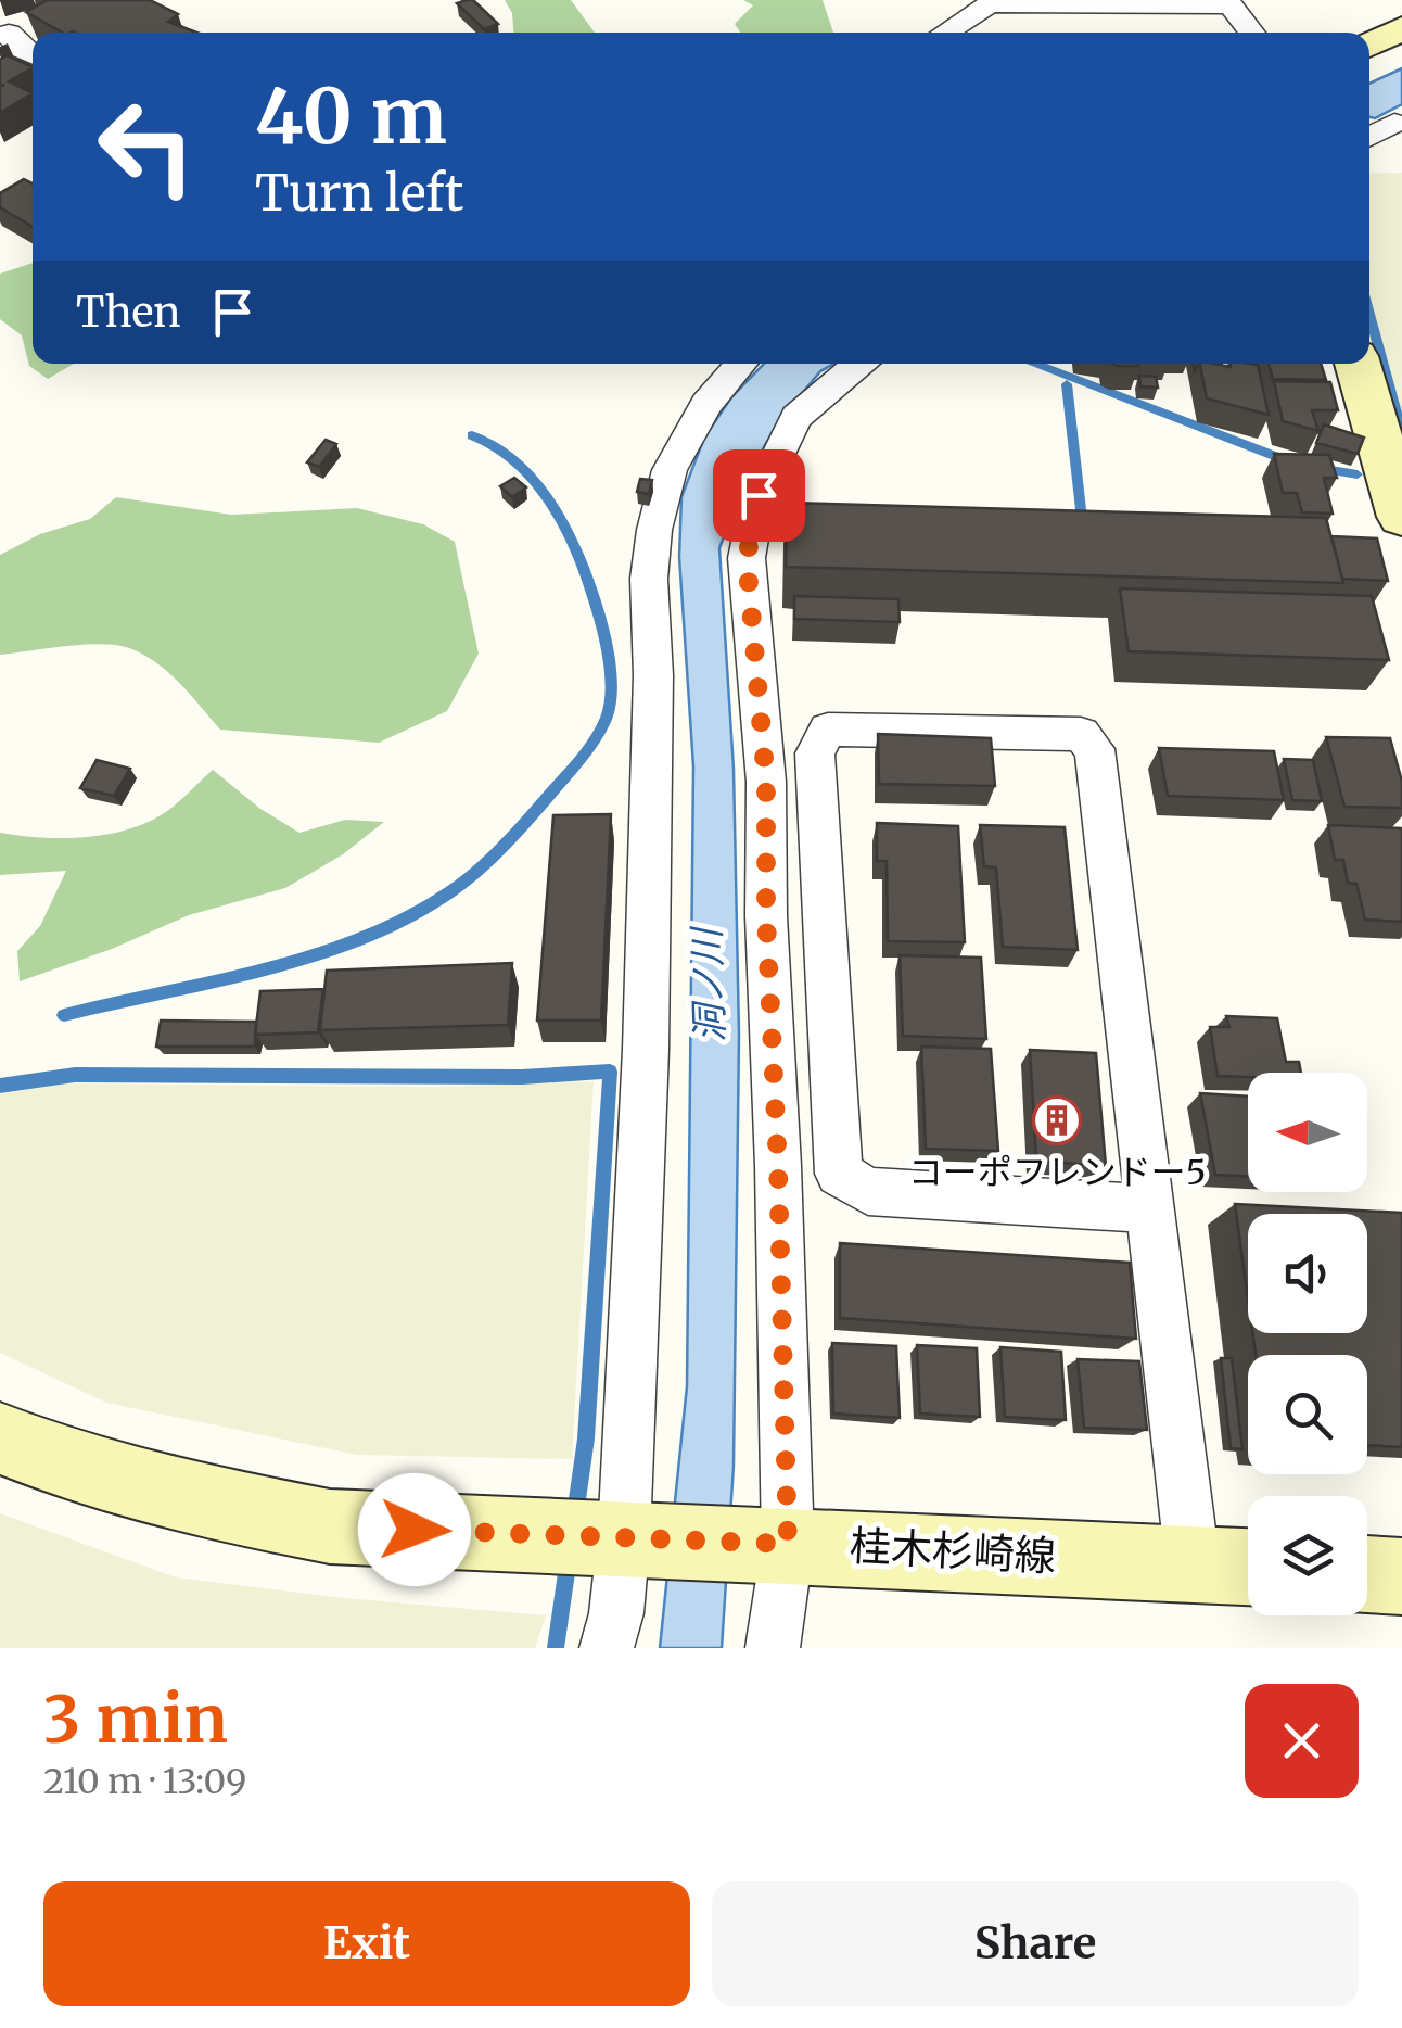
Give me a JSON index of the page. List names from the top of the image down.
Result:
{
  "streets": {
    "street": ["桂木杉崎線"]
  },
  "water": ["洞ノ川"],
  "places": {
    "building": ["コーポフレンドー5"]
  },
  "north": "left",
  "page": {
    "turn": ["40 m", "Turn left"],
    "then": "Then",
    "heading": ["3 min", "210 m · 13:09"],
    "buttons": ["Exit", "Share"]
  }
}
